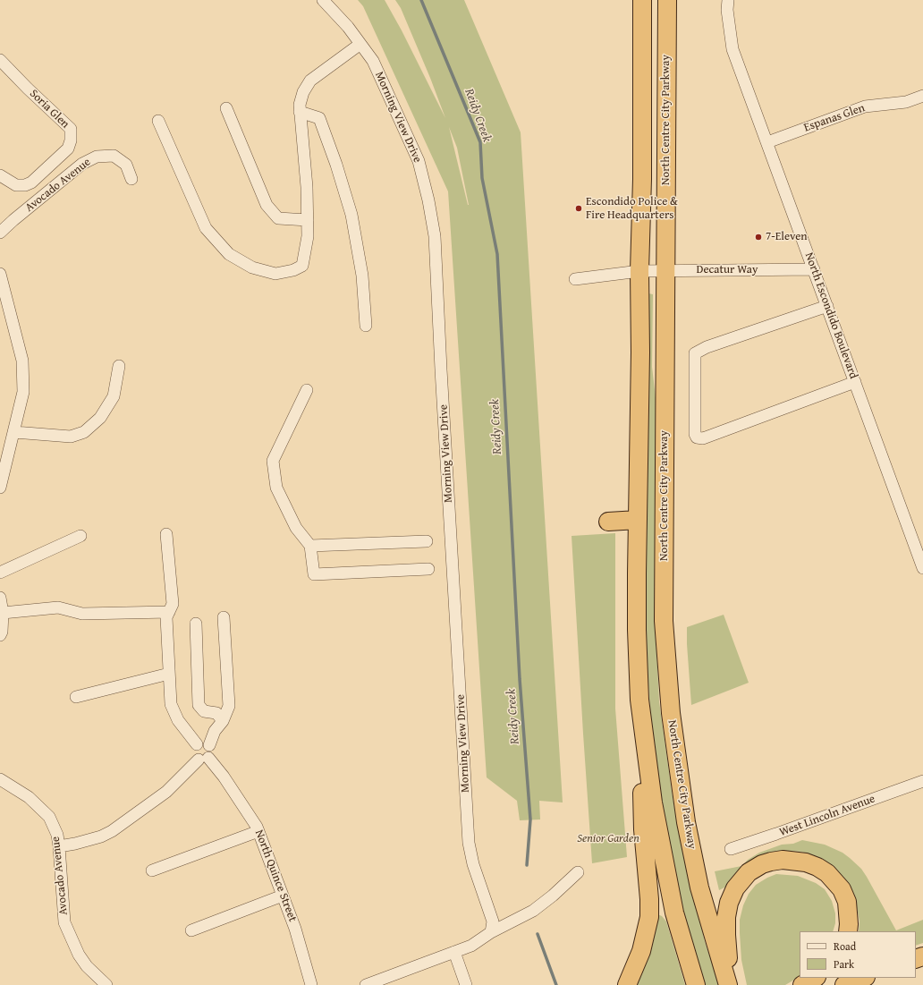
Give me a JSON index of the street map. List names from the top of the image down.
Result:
{
  "streets": {
    "highway": ["North Centre City Parkway"],
    "street": [
      "Soria Glen",
      "Morning View Drive",
      "Espanas Glen",
      "Avocado Avenue",
      "Decatur Way",
      "North Escondido Boulevard",
      "West Lincoln Avenue",
      "North Quince Street"
    ]
  },
  "crossings": [
    ["Espanas Glen", "North Escondido Boulevard"],
    ["North Centre City Parkway", "Decatur Way"],
    ["Decatur Way", "North Escondido Boulevard"]
  ],
  "water": ["Reidy Creek"],
  "parks": ["Senior Garden"],
  "places": ["Escondido Police & Fire Headquarters", "7-Eleven"],
  "legend": ["Road", "Park"]
}
